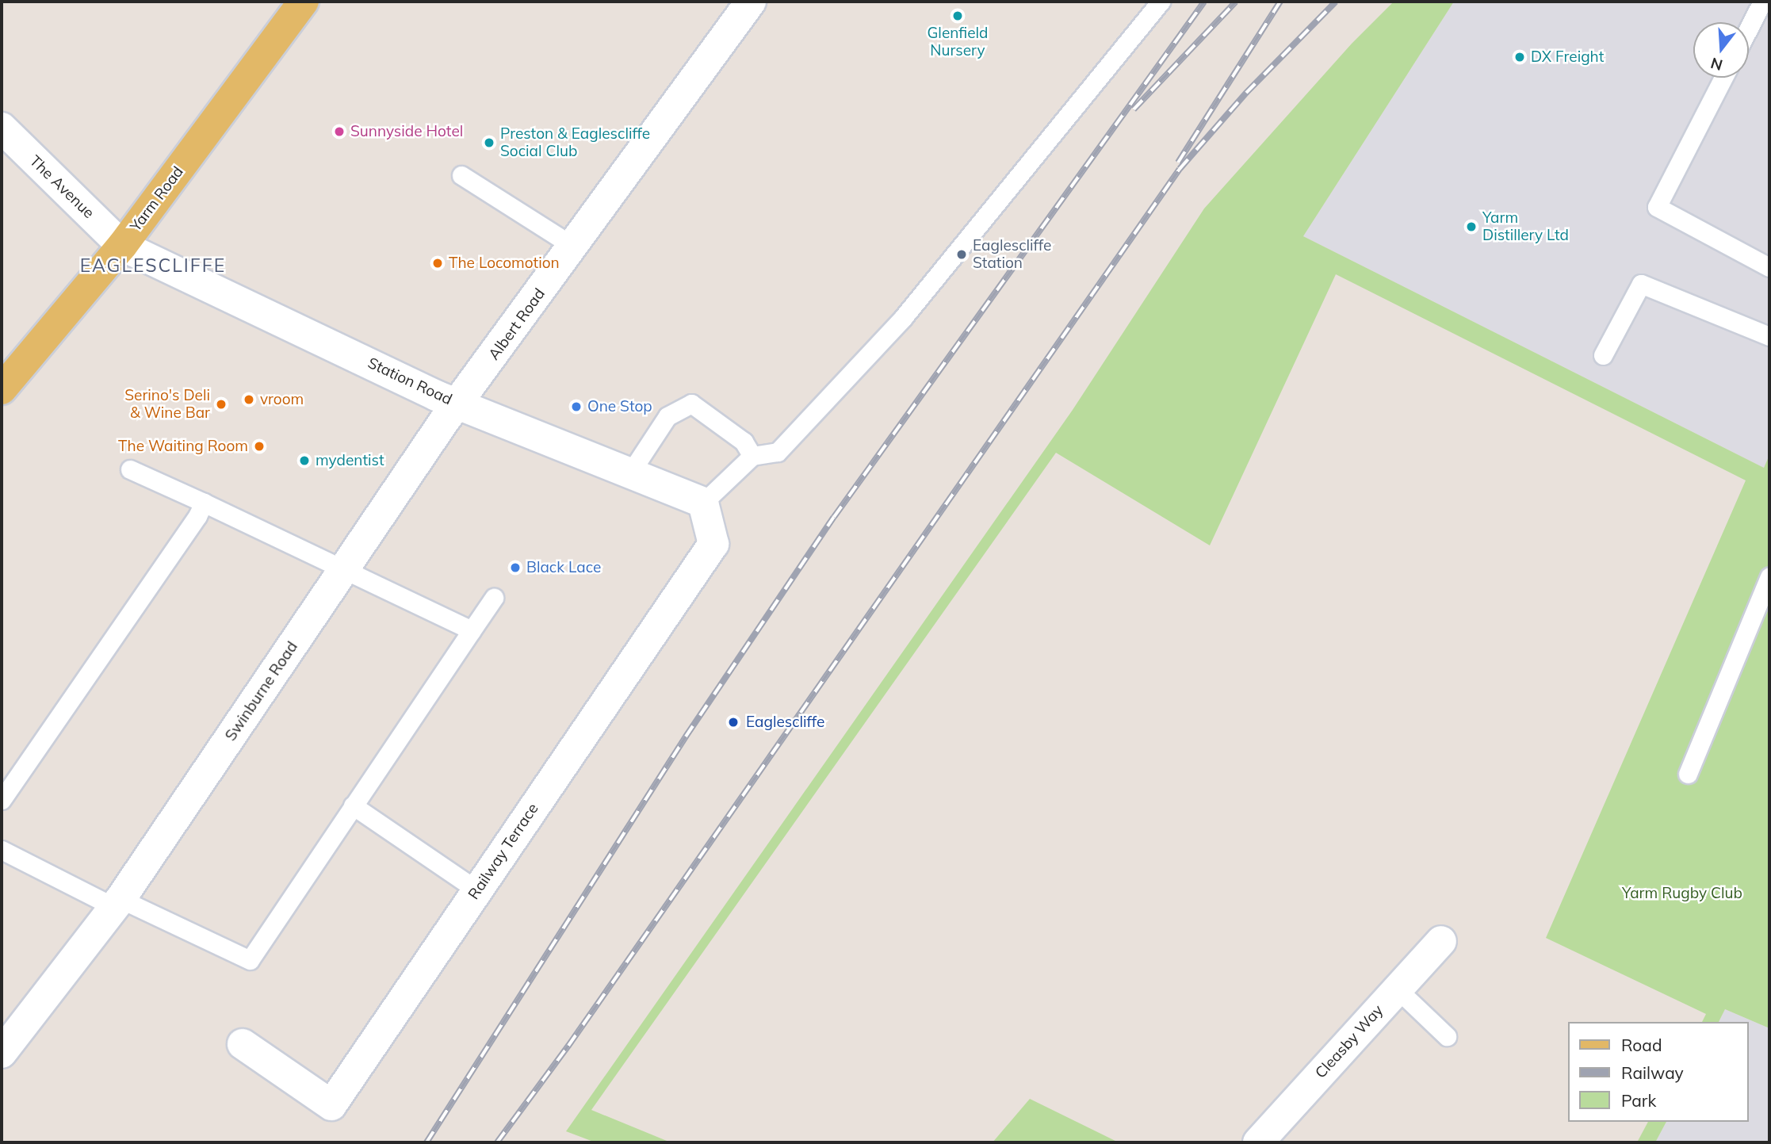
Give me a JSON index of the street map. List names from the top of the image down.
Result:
{
  "streets": {
    "main road": ["Yarm Road"],
    "street": [
      "The Avenue",
      "Albert Road",
      "Station Road",
      "Swinburne Road",
      "Railway Terrace",
      "Cleasby Way"
    ]
  },
  "crossings": [
    ["The Avenue", "Yarm Road"],
    ["The Avenue", "Station Road"],
    ["Yarm Road", "Station Road"],
    ["Albert Road", "Station Road"],
    ["Albert Road", "Swinburne Road"],
    ["Station Road", "Swinburne Road"],
    ["Station Road", "Railway Terrace"]
  ],
  "districts": ["EAGLESCLIFFE"],
  "parks": ["Yarm Rugby Club"],
  "places": [
    "Glenfield Nursery",
    "DX Freight",
    "Sunnyside Hotel",
    "Preston & Eaglescliffe Social Club",
    "Yarm Distillery Ltd",
    "Eaglescliffe Station",
    "The Locomotion",
    "vroom",
    "Serino's Deli & Wine Bar",
    "One Stop",
    "The Waiting Room",
    "mydentist",
    "Black Lace",
    "Eaglescliffe"
  ],
  "legend": ["Road", "Railway", "Park"],
  "north": "bottom"
}
